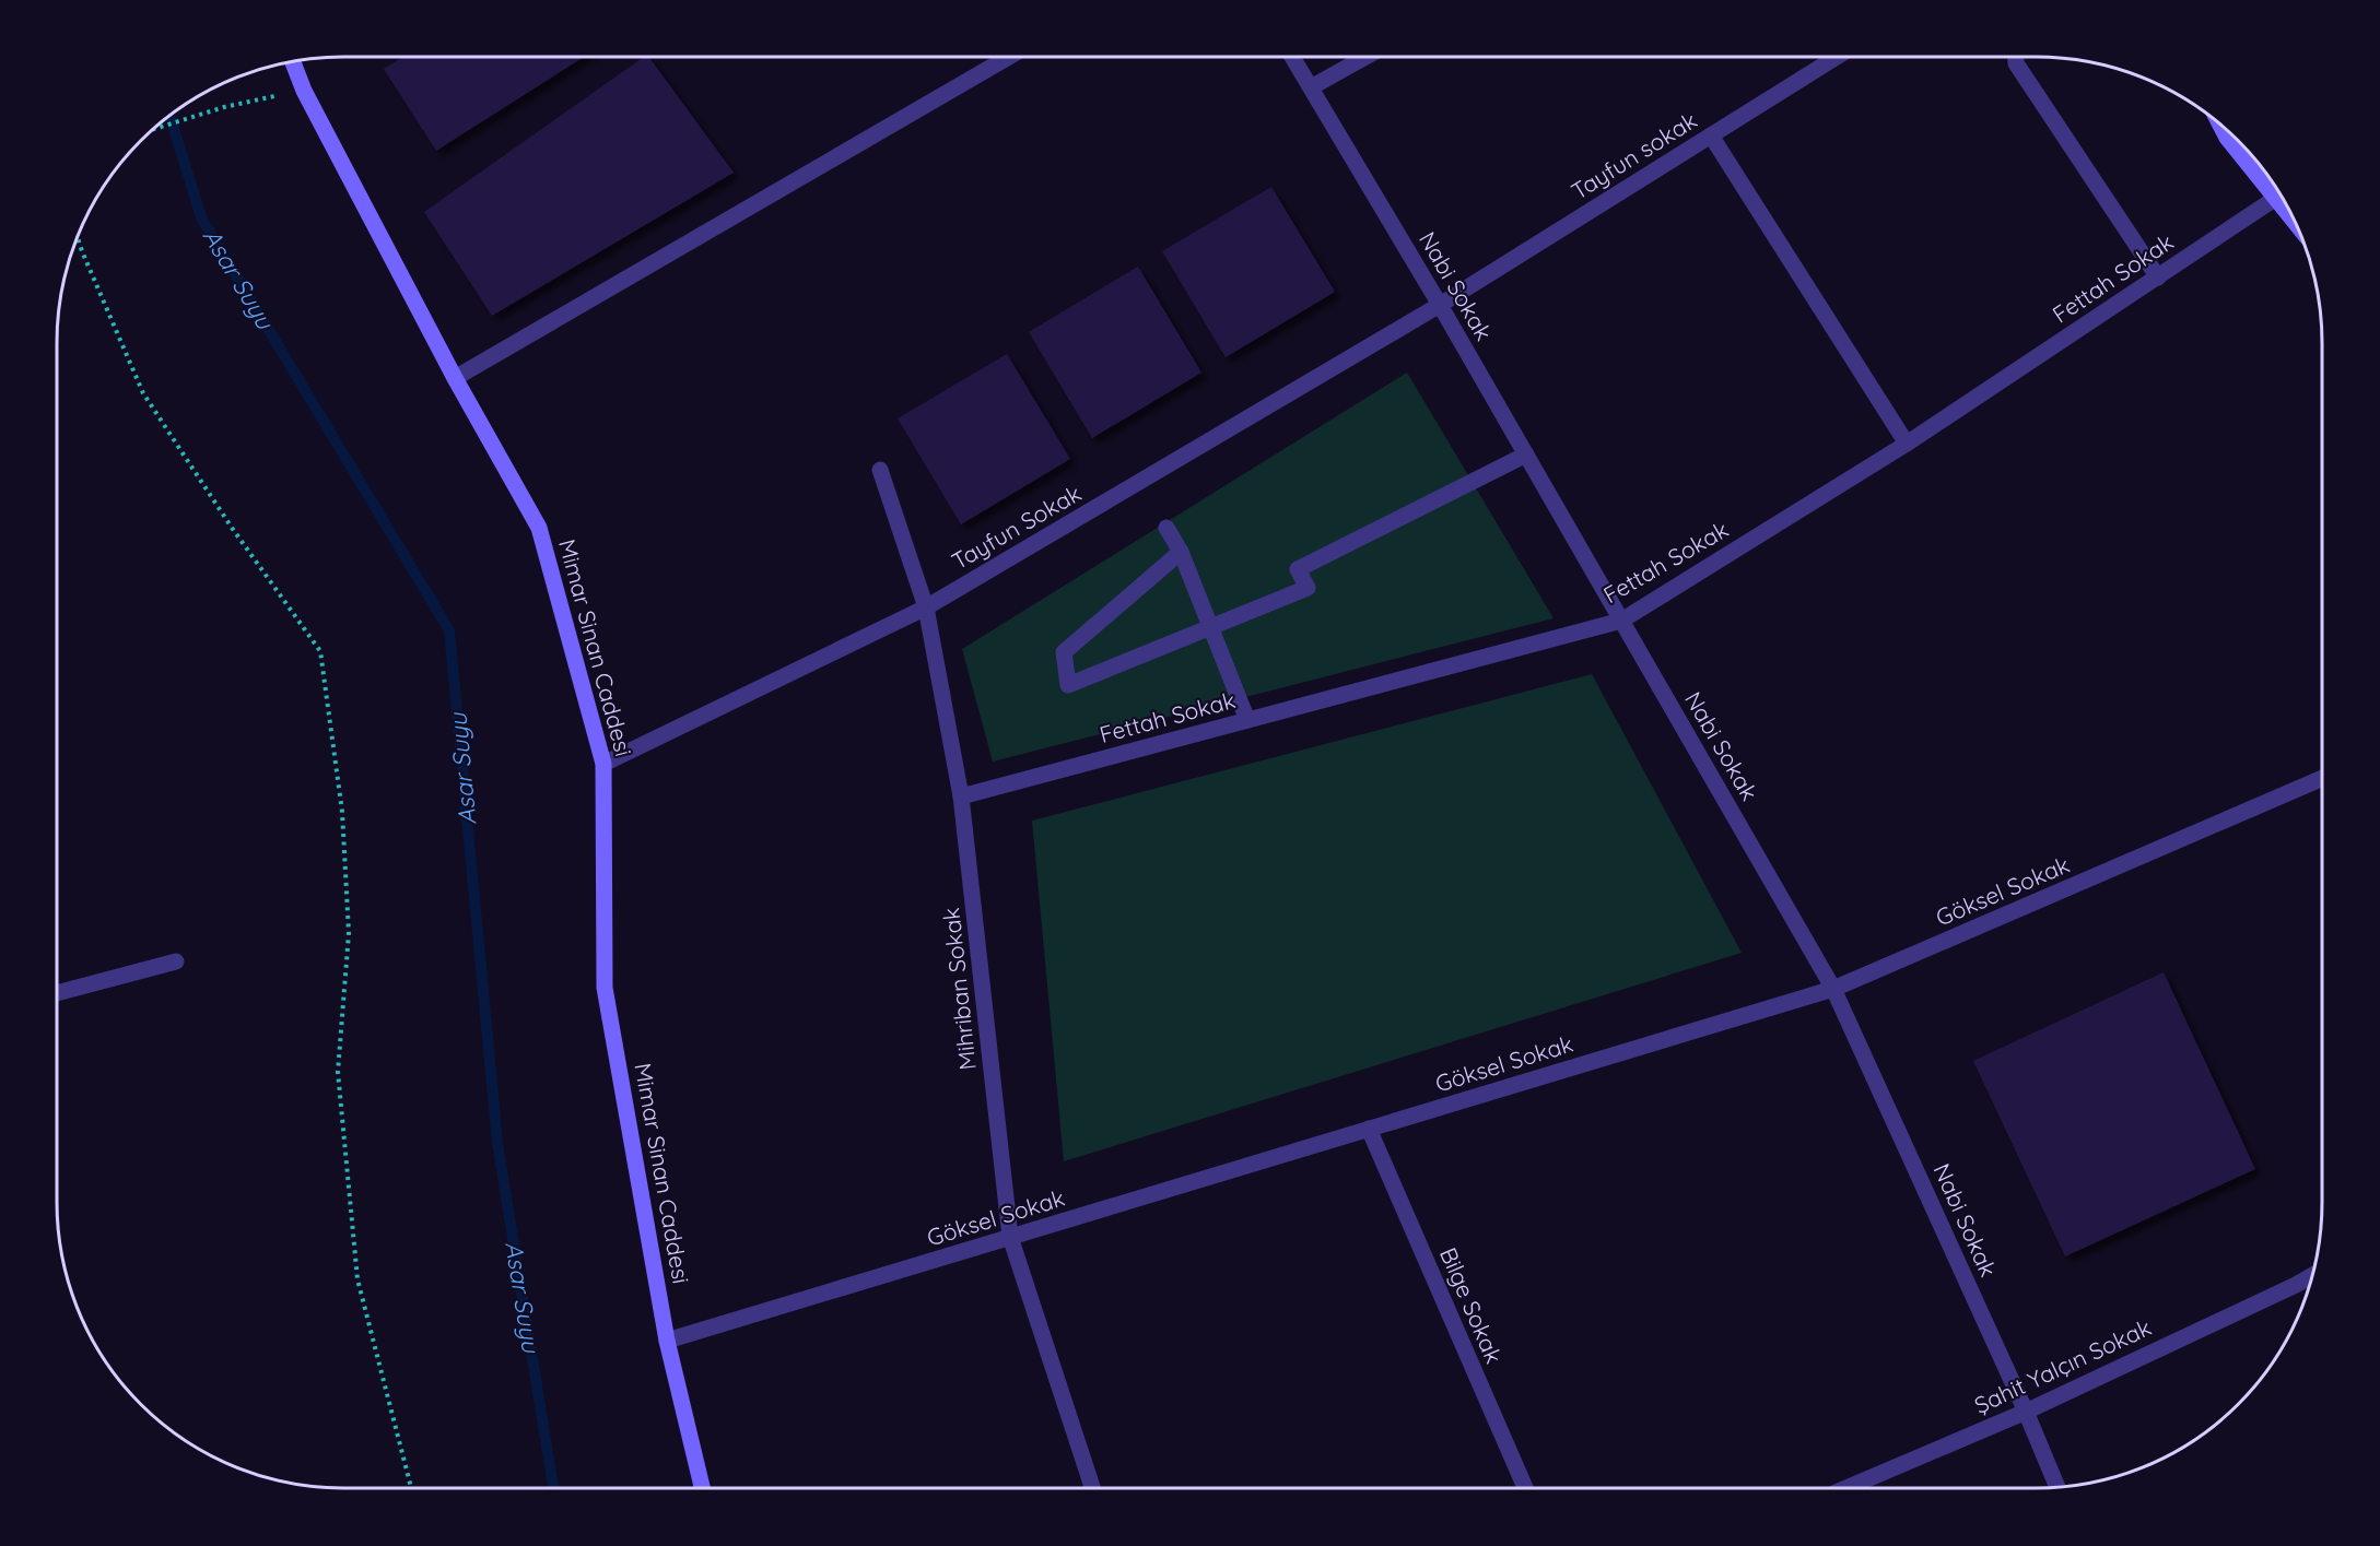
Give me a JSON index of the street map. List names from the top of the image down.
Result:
{
  "streets": {
    "main road": ["Mimar Sinan Caddesi"],
    "street": [
      "Tayfun sokak",
      "Fettah Sokak",
      "Nabi Sokak",
      "Tayfun Sokak",
      "Göksel Sokak",
      "Mihriban Sokak",
      "Bilge Sokak",
      "Şahit Yalçın Sokak"
    ]
  },
  "crossings": [
    ["Tayfun sokak", "Nabi Sokak"],
    ["Tayfun sokak", "Tayfun Sokak"],
    ["Fettah Sokak", "Nabi Sokak"],
    ["Fettah Sokak", "Mihriban Sokak"],
    ["Nabi Sokak", "Tayfun Sokak"],
    ["Nabi Sokak", "Göksel Sokak"],
    ["Nabi Sokak", "Şahit Yalçın Sokak"],
    ["Tayfun Sokak", "Mimar Sinan Caddesi"],
    ["Tayfun Sokak", "Mihriban Sokak"],
    ["Mimar Sinan Caddesi", "Göksel Sokak"],
    ["Göksel Sokak", "Mihriban Sokak"],
    ["Göksel Sokak", "Bilge Sokak"]
  ],
  "water": ["Asar Suyu"]
}
